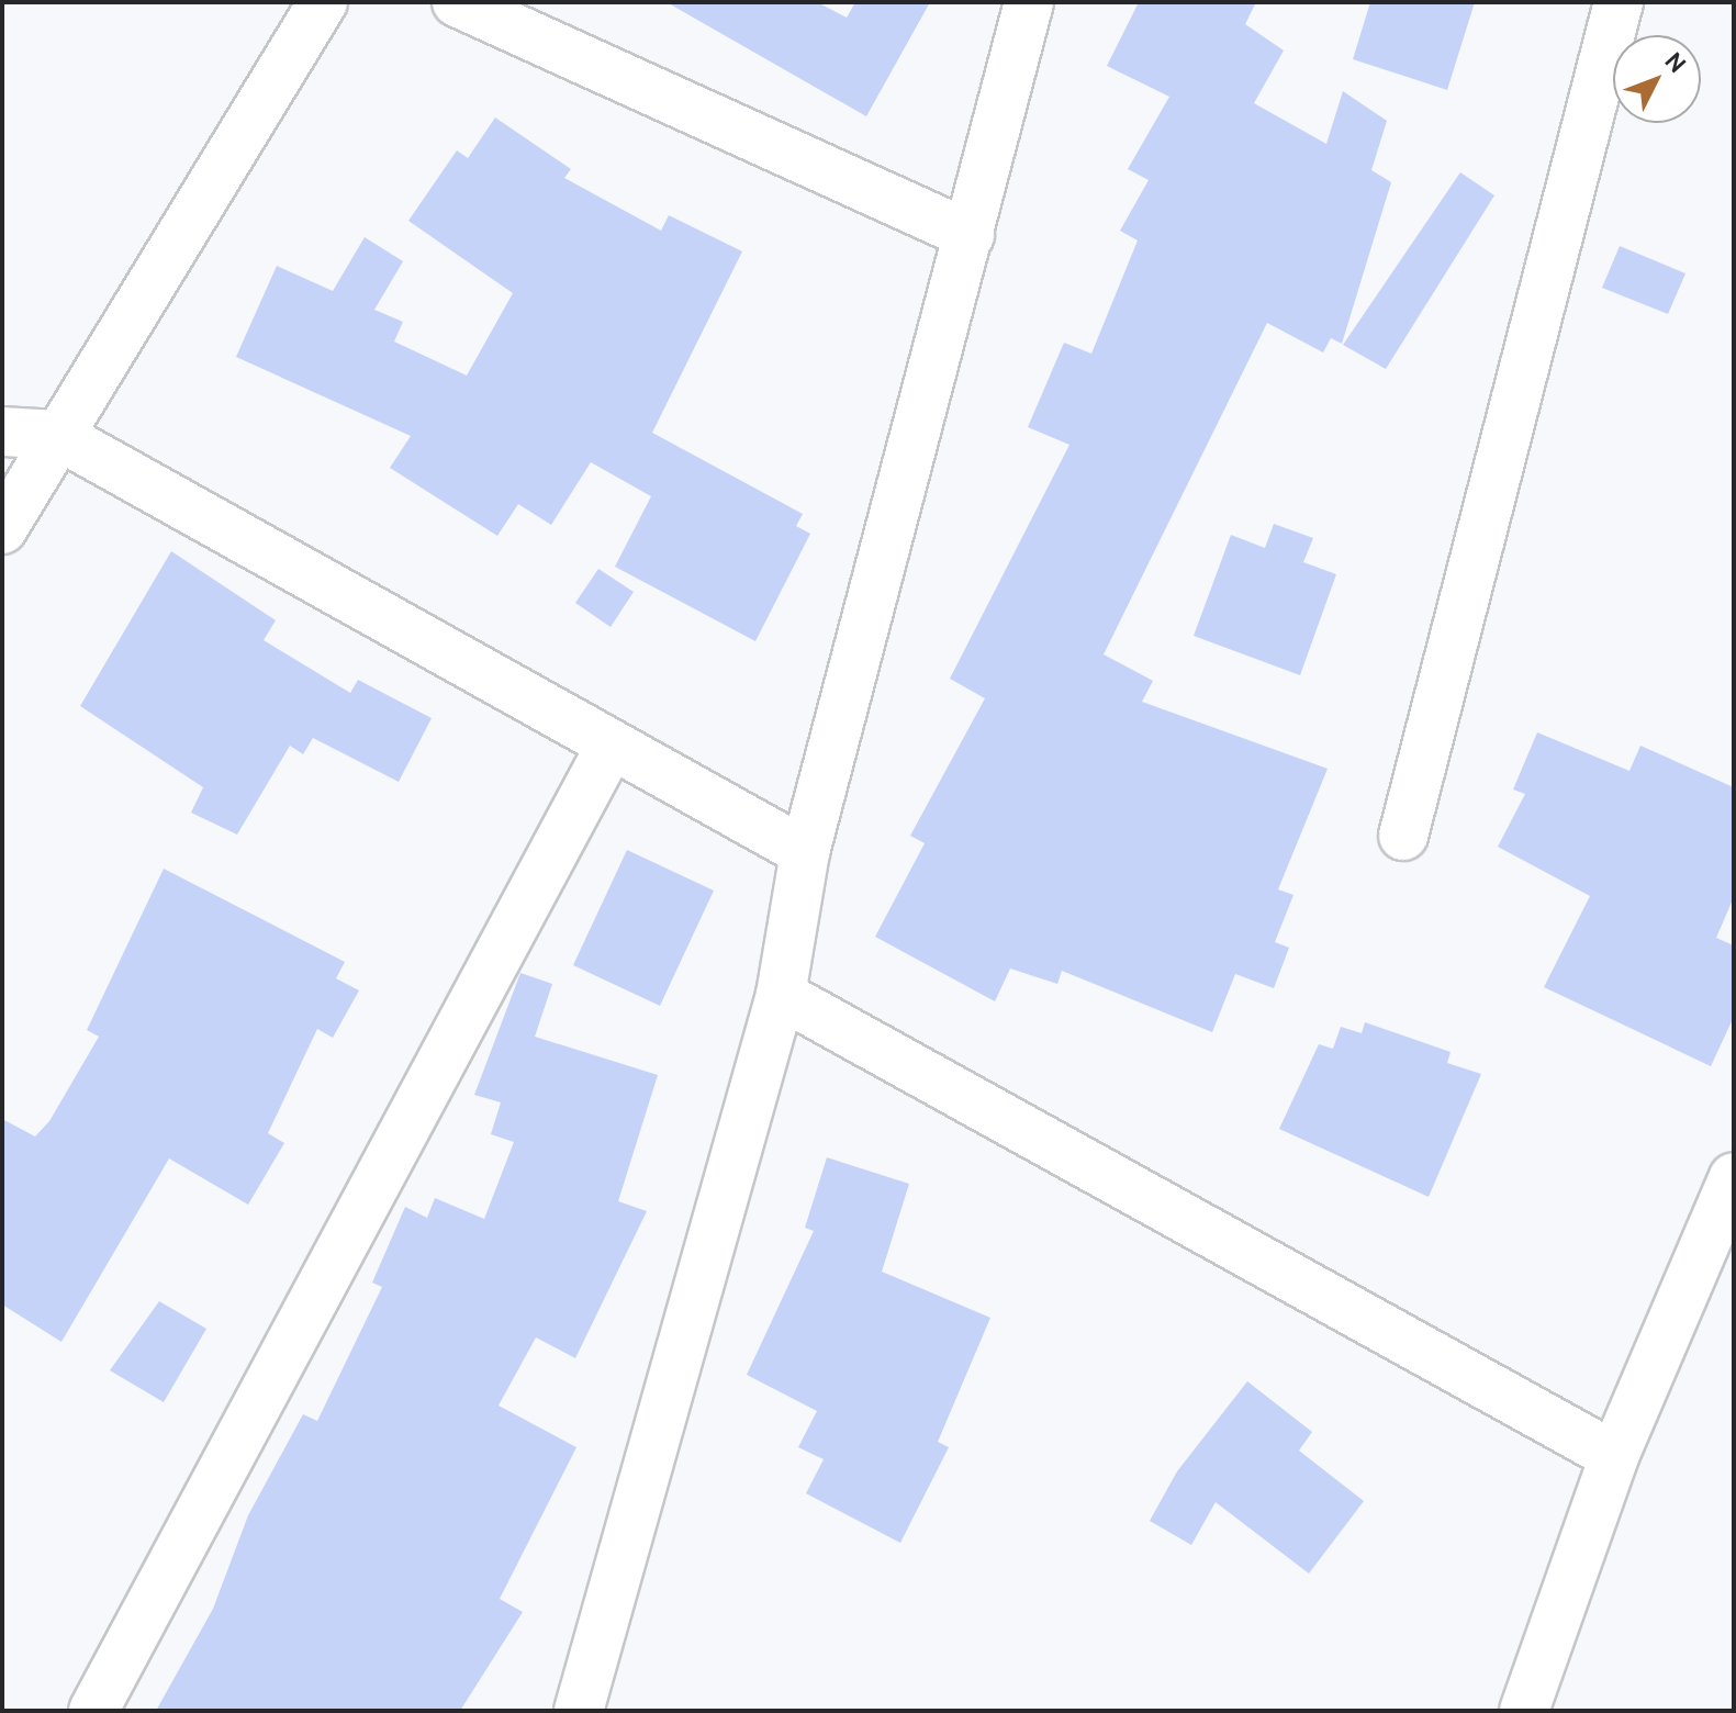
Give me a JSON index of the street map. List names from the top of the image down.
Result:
{
  "north": "top right"
}
